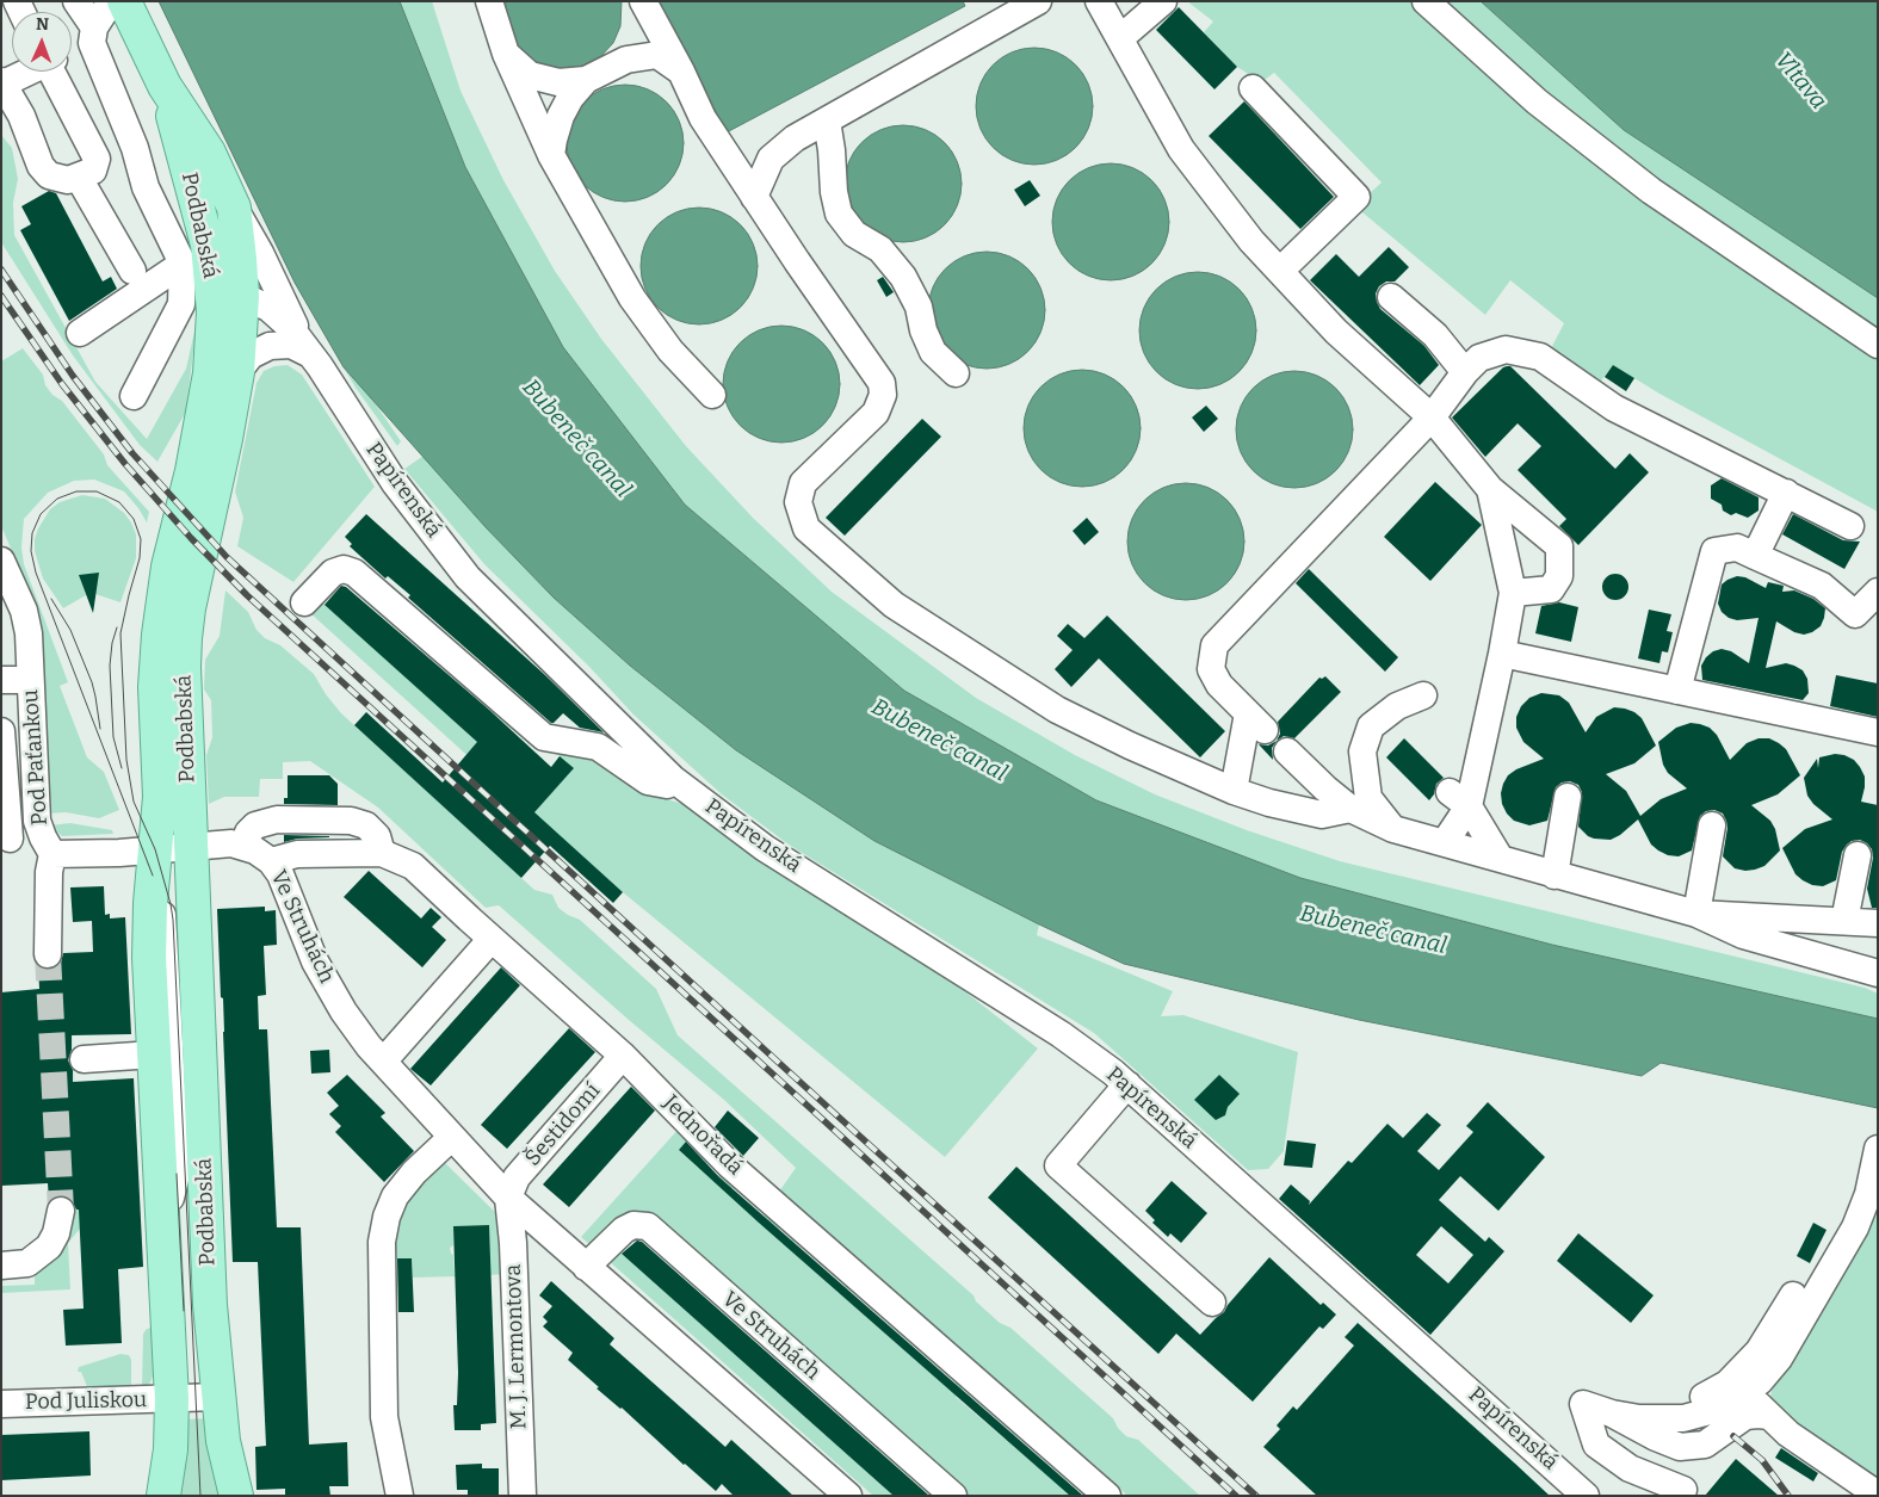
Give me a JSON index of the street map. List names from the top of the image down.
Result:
{
  "streets": {
    "main road": ["Podbabská"],
    "street": [
      "Papírenská",
      "Pod Paťankou",
      "Ve Struhách",
      "Šestidomí",
      "Jednořadá",
      "M. J. Lermontova",
      "Pod Juliskou"
    ]
  },
  "crossings": [
    ["Podbabská", "Papírenská"],
    ["Podbabská", "Pod Paťankou"],
    ["Podbabská", "Ve Struhách"],
    ["Podbabská", "Pod Juliskou"],
    ["Pod Paťankou", "Ve Struhách"],
    ["Ve Struhách", "Šestidomí"],
    ["Ve Struhách", "Jednořadá"],
    ["Ve Struhách", "M. J. Lermontova"],
    ["Šestidomí", "Jednořadá"],
    ["Šestidomí", "M. J. Lermontova"]
  ],
  "water": ["Vltava", "Bubeneč canal"],
  "north": "top"
}
